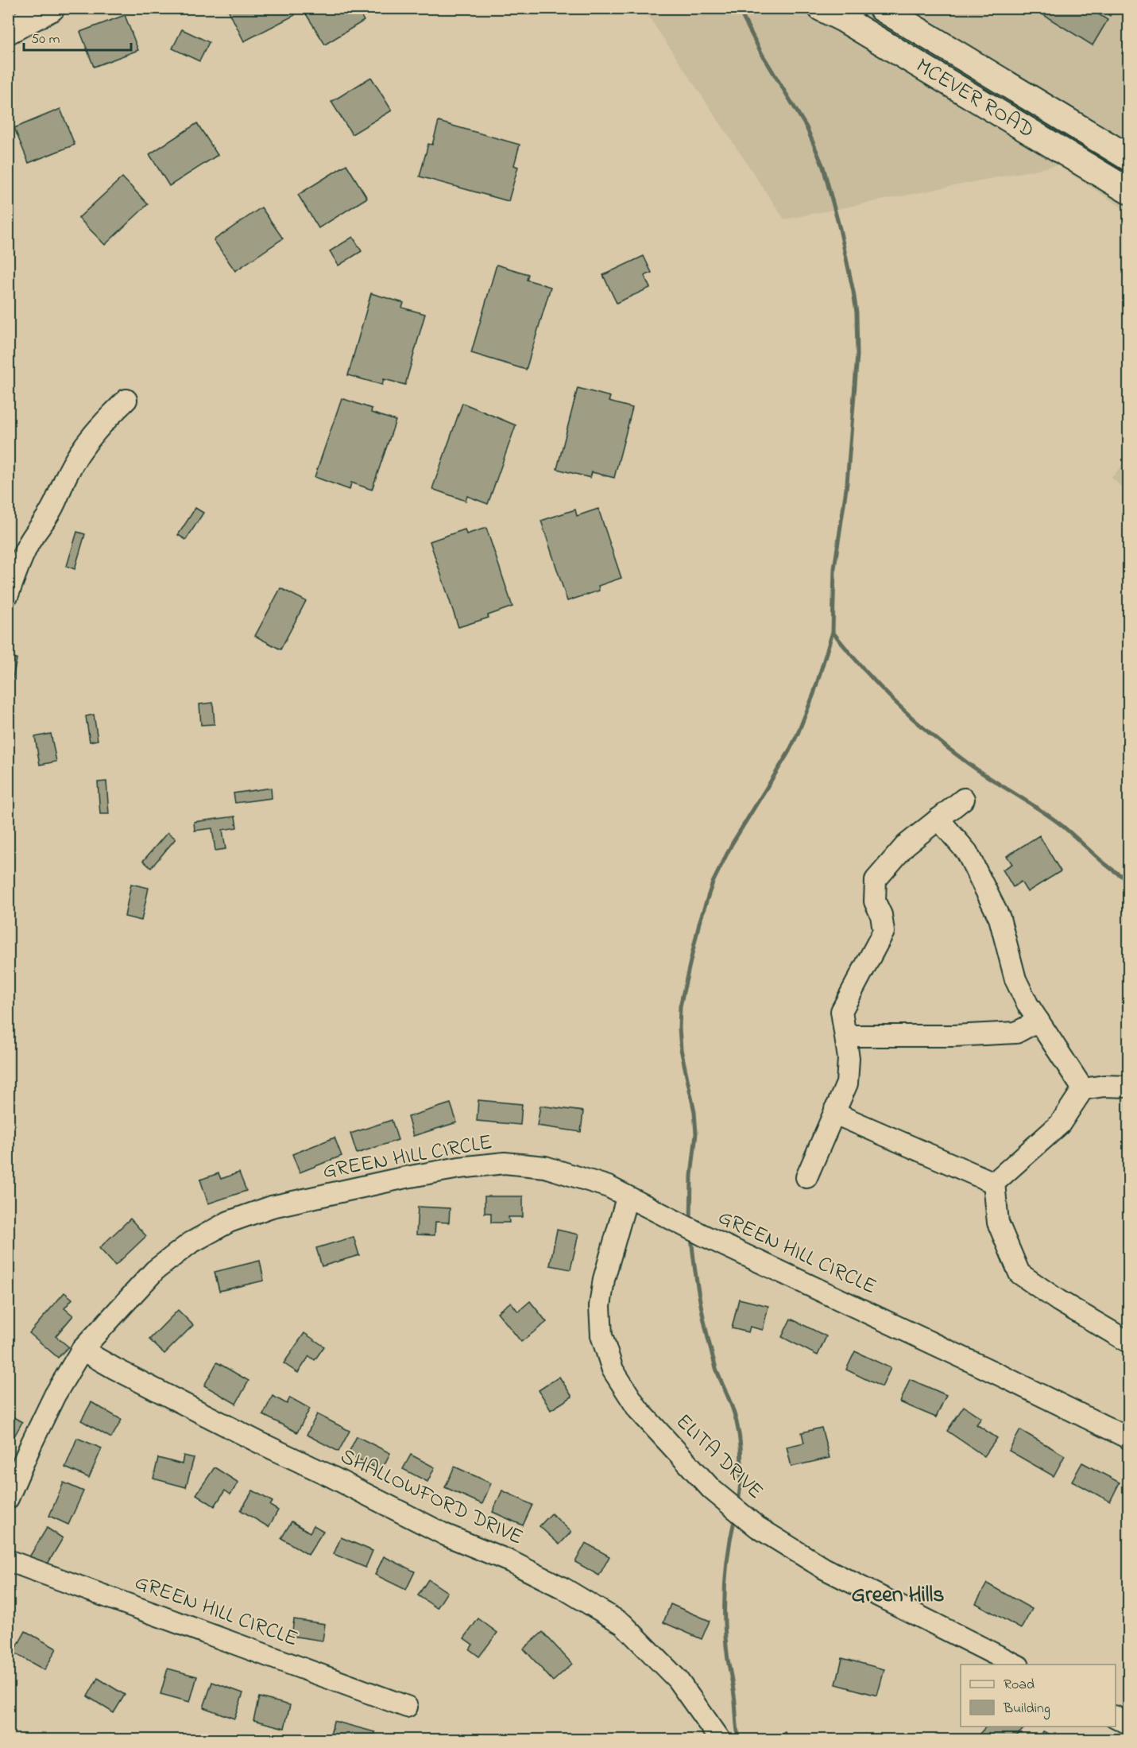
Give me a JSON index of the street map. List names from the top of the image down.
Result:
{
  "streets": {
    "main road": ["MCEVER ROAD"],
    "street": ["GREEN HILL CIRCLE", "ELITA DRIVE", "SHALLOWFORD DRIVE"]
  },
  "crossings": [
    ["GREEN HILL CIRCLE", "ELITA DRIVE"],
    ["GREEN HILL CIRCLE", "SHALLOWFORD DRIVE"]
  ],
  "districts": ["Green Hills"],
  "legend": ["Road", "Building"],
  "scale_bar": "50 m"
}
